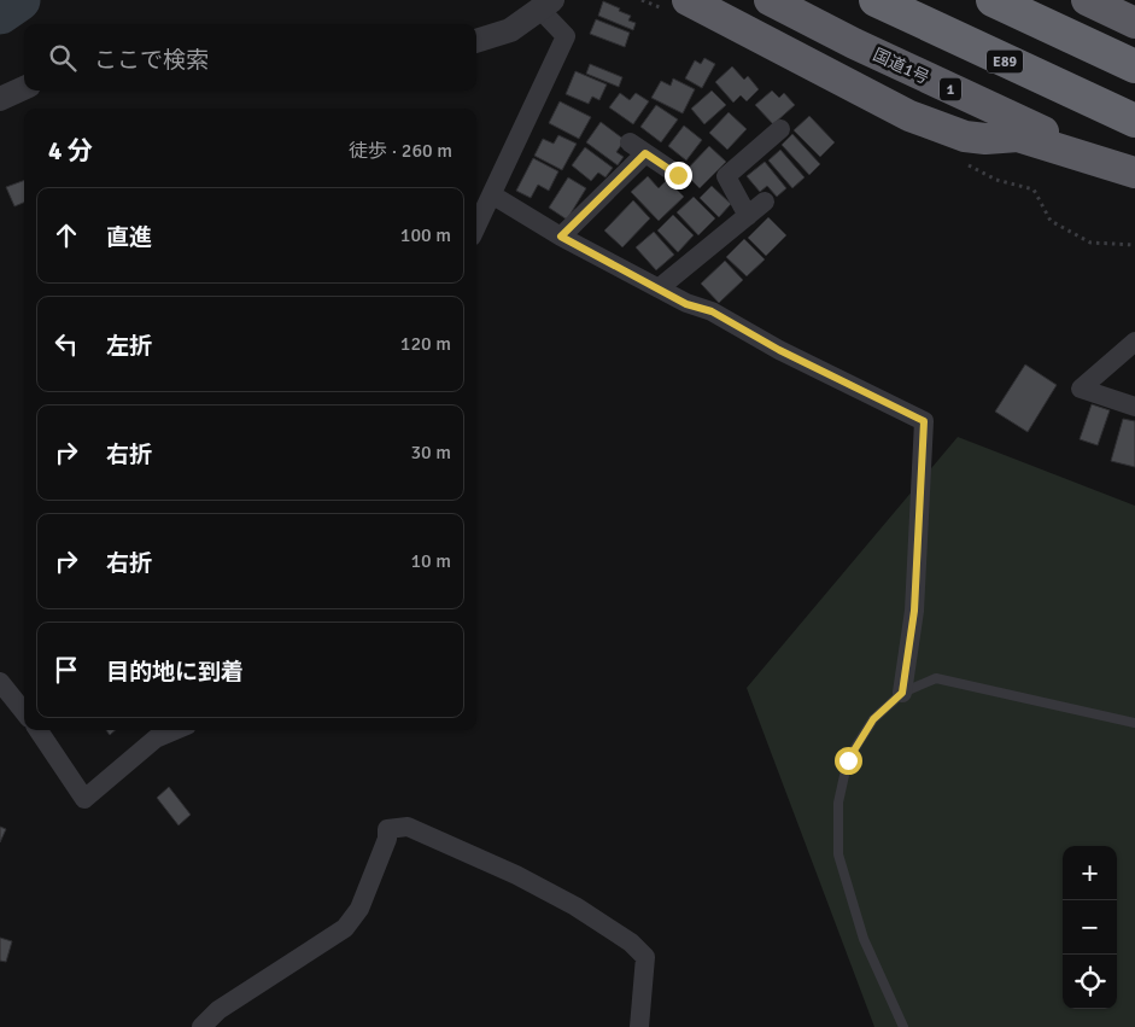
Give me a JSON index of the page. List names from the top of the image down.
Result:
{
  "streets": {
    "highway": ["E89", "国道1号", "1"]
  },
  "page": {
    "search": "ここで検索",
    "heading": ["4 分", "徒歩 · 260 m"],
    "list": [
      ["直進", "100 m"],
      ["左折", "120 m"],
      ["右折", "30 m"],
      ["右折", "10 m"],
      "目的地に到着"
    ],
    "map_buttons": ["+", "−"]
  }
}
